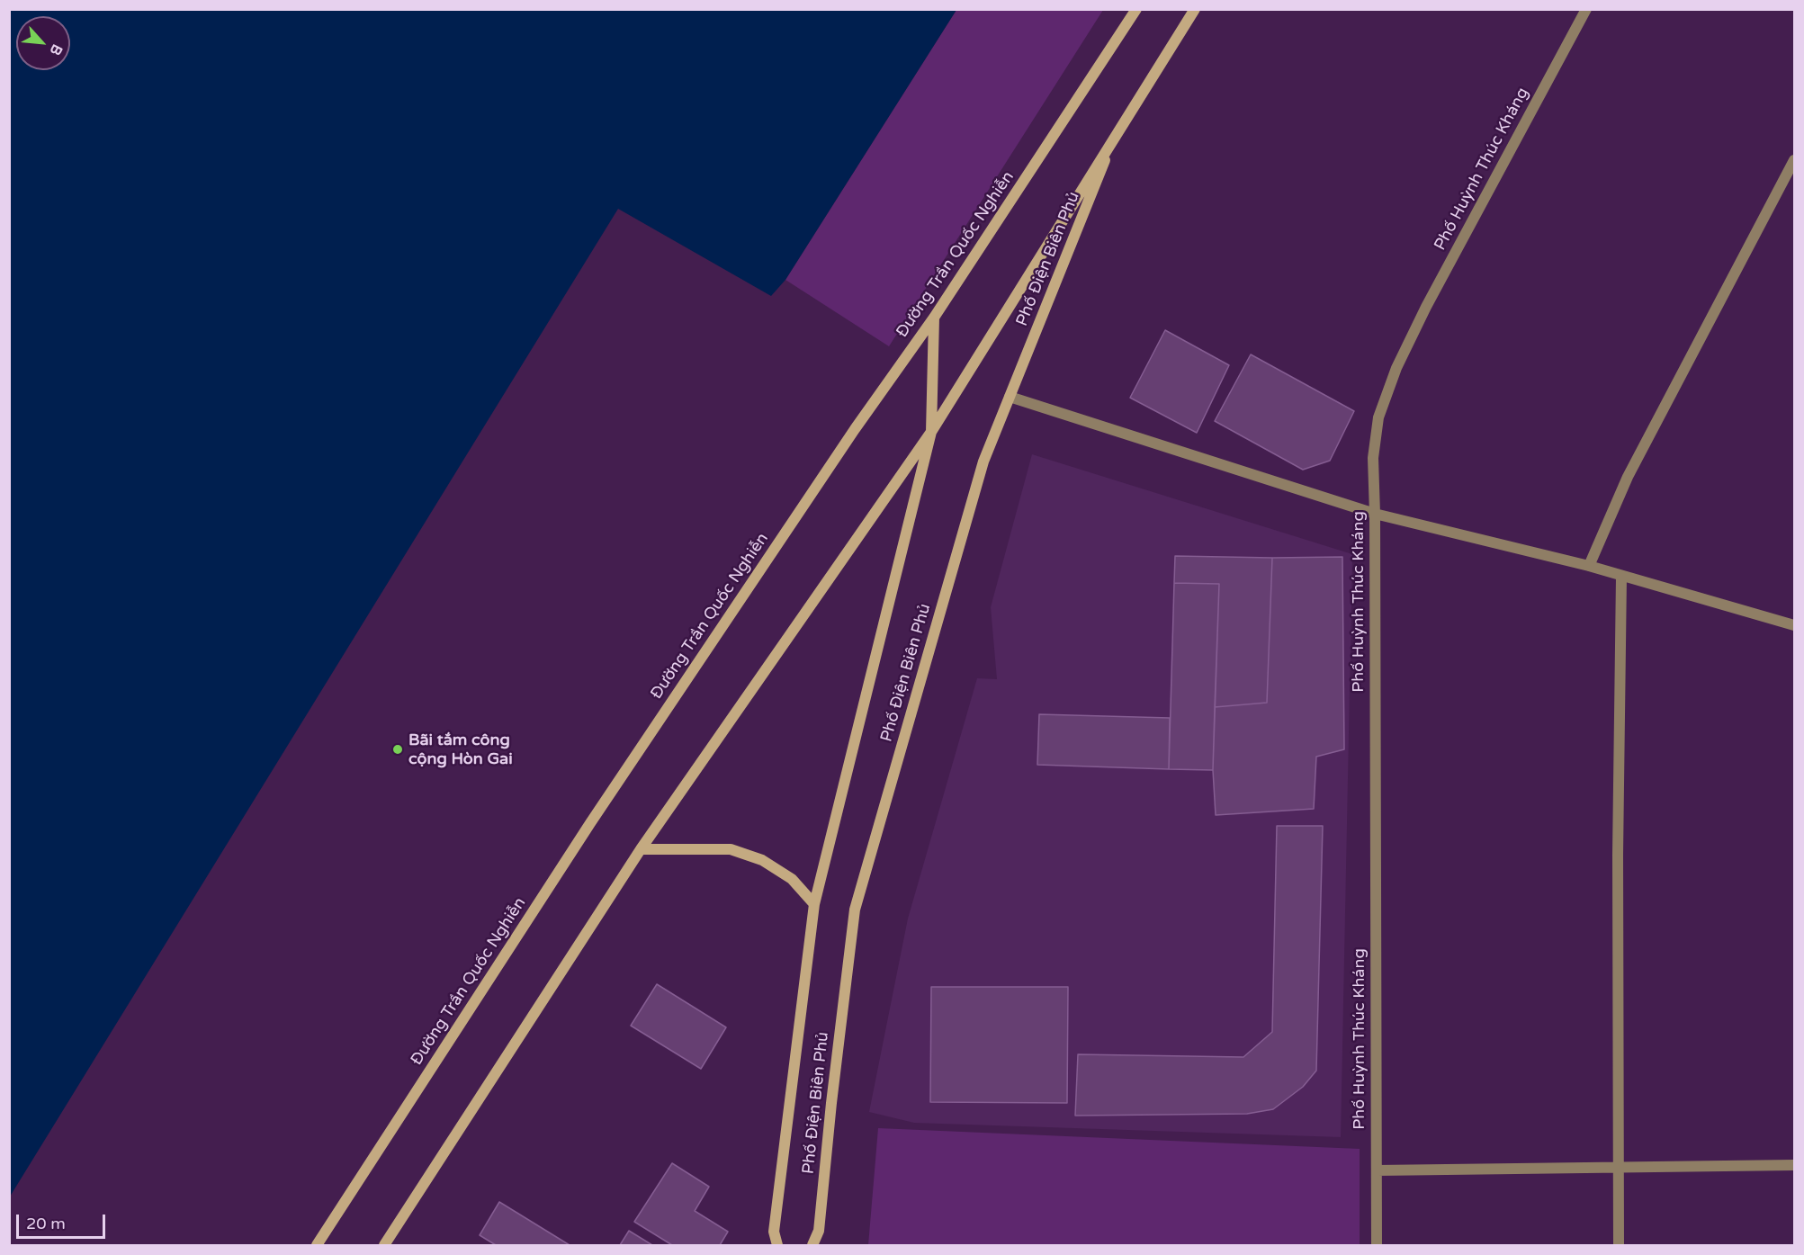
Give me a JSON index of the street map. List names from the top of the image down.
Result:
{
  "streets": {
    "main road": ["Đường Trần Quốc Nghiễn", "Phố Điện Biên Phủ"],
    "street": ["Phố Huỳnh Thúc Kháng"]
  },
  "places": ["Bãi tắm công cộng Hòn Gai"],
  "scale_bar": "20 m",
  "north": "bottom right"
}
